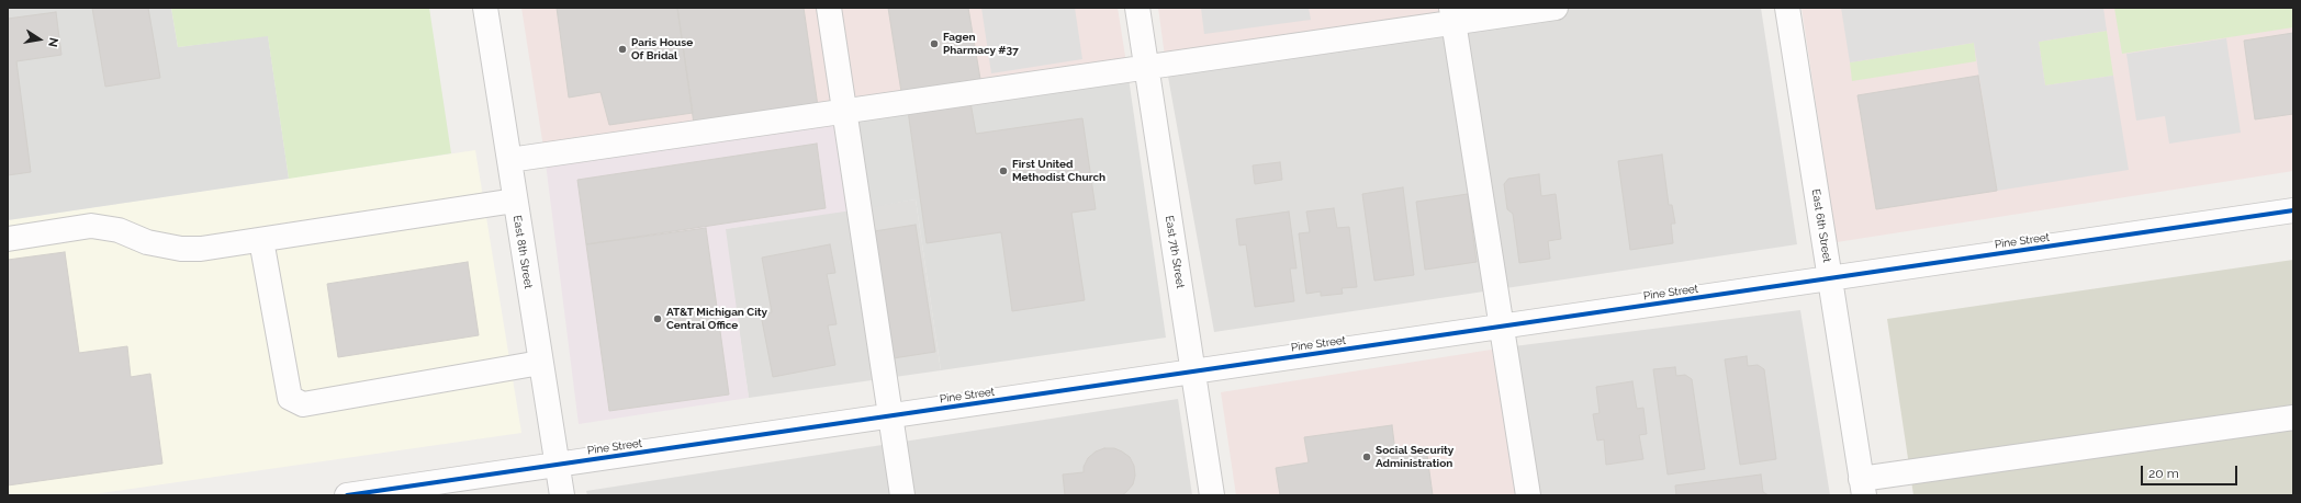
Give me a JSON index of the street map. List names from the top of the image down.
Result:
{
  "streets": {
    "street": [
      "East 6th Street",
      "Pine Street",
      "East 8th Street",
      "East 7th Street"
    ]
  },
  "crossings": [
    ["East 6th Street", "Pine Street"],
    ["Pine Street", "East 8th Street"],
    ["Pine Street", "East 7th Street"]
  ],
  "places": [
    "Fagen Pharmacy #37",
    "Paris House Of Bridal",
    "First United Methodist Church",
    "AT&T Michigan City Central Office",
    "Social Security Administration"
  ],
  "scale_bar": "20 m",
  "north": "right"
}
